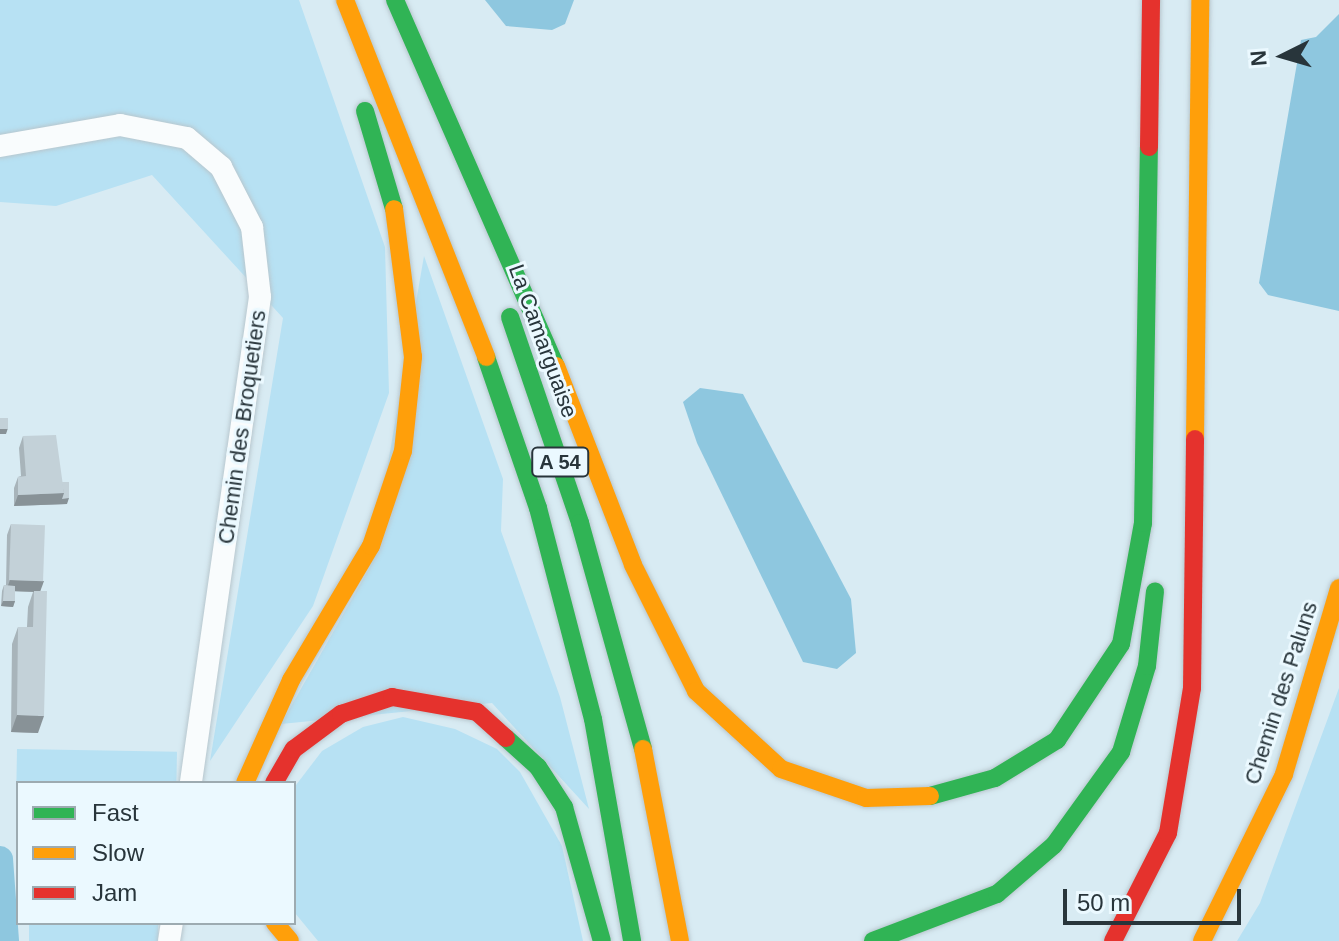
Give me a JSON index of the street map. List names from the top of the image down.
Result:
{
  "streets": {
    "main road": ["La Camarguaise", "A 54", "Chemin des Paluns"],
    "street": ["Chemin des Broquetiers"]
  },
  "legend": ["Fast", "Slow", "Jam"],
  "scale_bar": "50 m",
  "north": "left"
}
